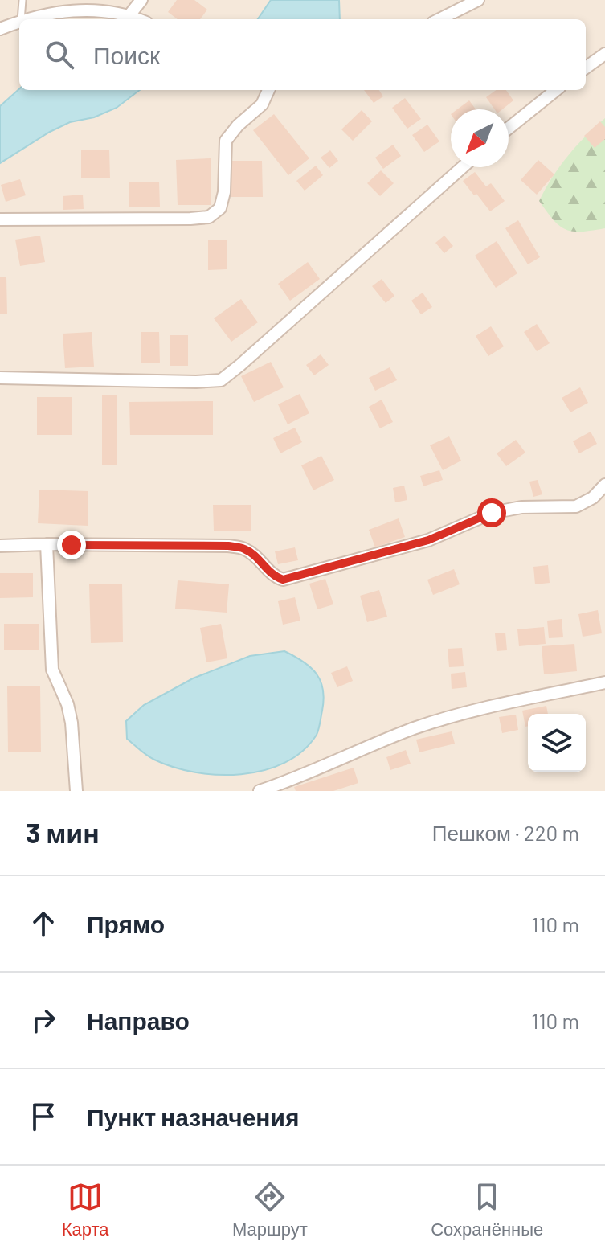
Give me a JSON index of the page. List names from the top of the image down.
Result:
{
  "north": "bottom left",
  "page": {
    "search": "Поиск",
    "heading": ["3 мин", "Пешком · 220 m"],
    "list": [
      ["Прямо", "110 m"],
      ["Направо", "110 m"],
      "Пункт назначения"
    ],
    "nav": ["Карта", "Маршрут", "Сохранённые"]
  }
}
